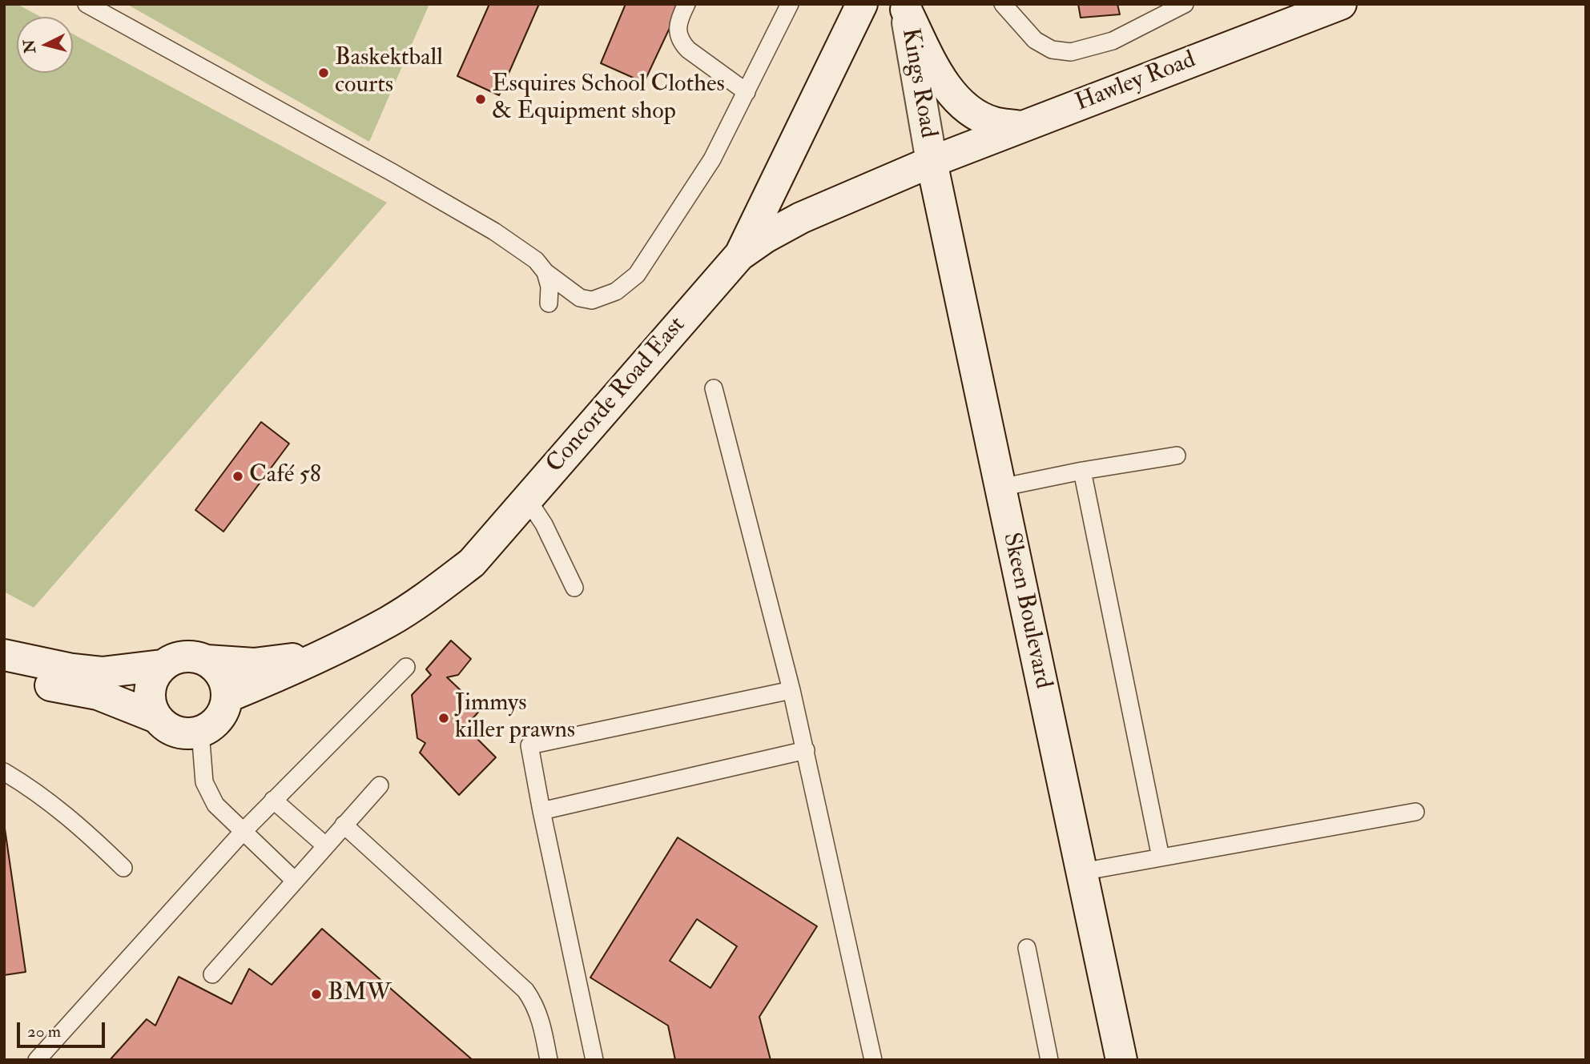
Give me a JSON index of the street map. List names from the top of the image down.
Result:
{
  "streets": {
    "main road": [
      "Hawley Road",
      "Kings Road",
      "Concorde Road East",
      "Skeen Boulevard"
    ]
  },
  "crossings": [
    ["Hawley Road", "Kings Road"],
    ["Hawley Road", "Concorde Road East"],
    ["Hawley Road", "Skeen Boulevard"],
    ["Kings Road", "Concorde Road East"],
    ["Kings Road", "Skeen Boulevard"],
    ["Concorde Road East", "Skeen Boulevard"]
  ],
  "places": [
    "Baskektball courts",
    "Esquires School Clothes & Equipment shop",
    "Café 58",
    "Jimmys killer prawns",
    "BMW"
  ],
  "scale_bar": "20 m",
  "north": "left"
}
